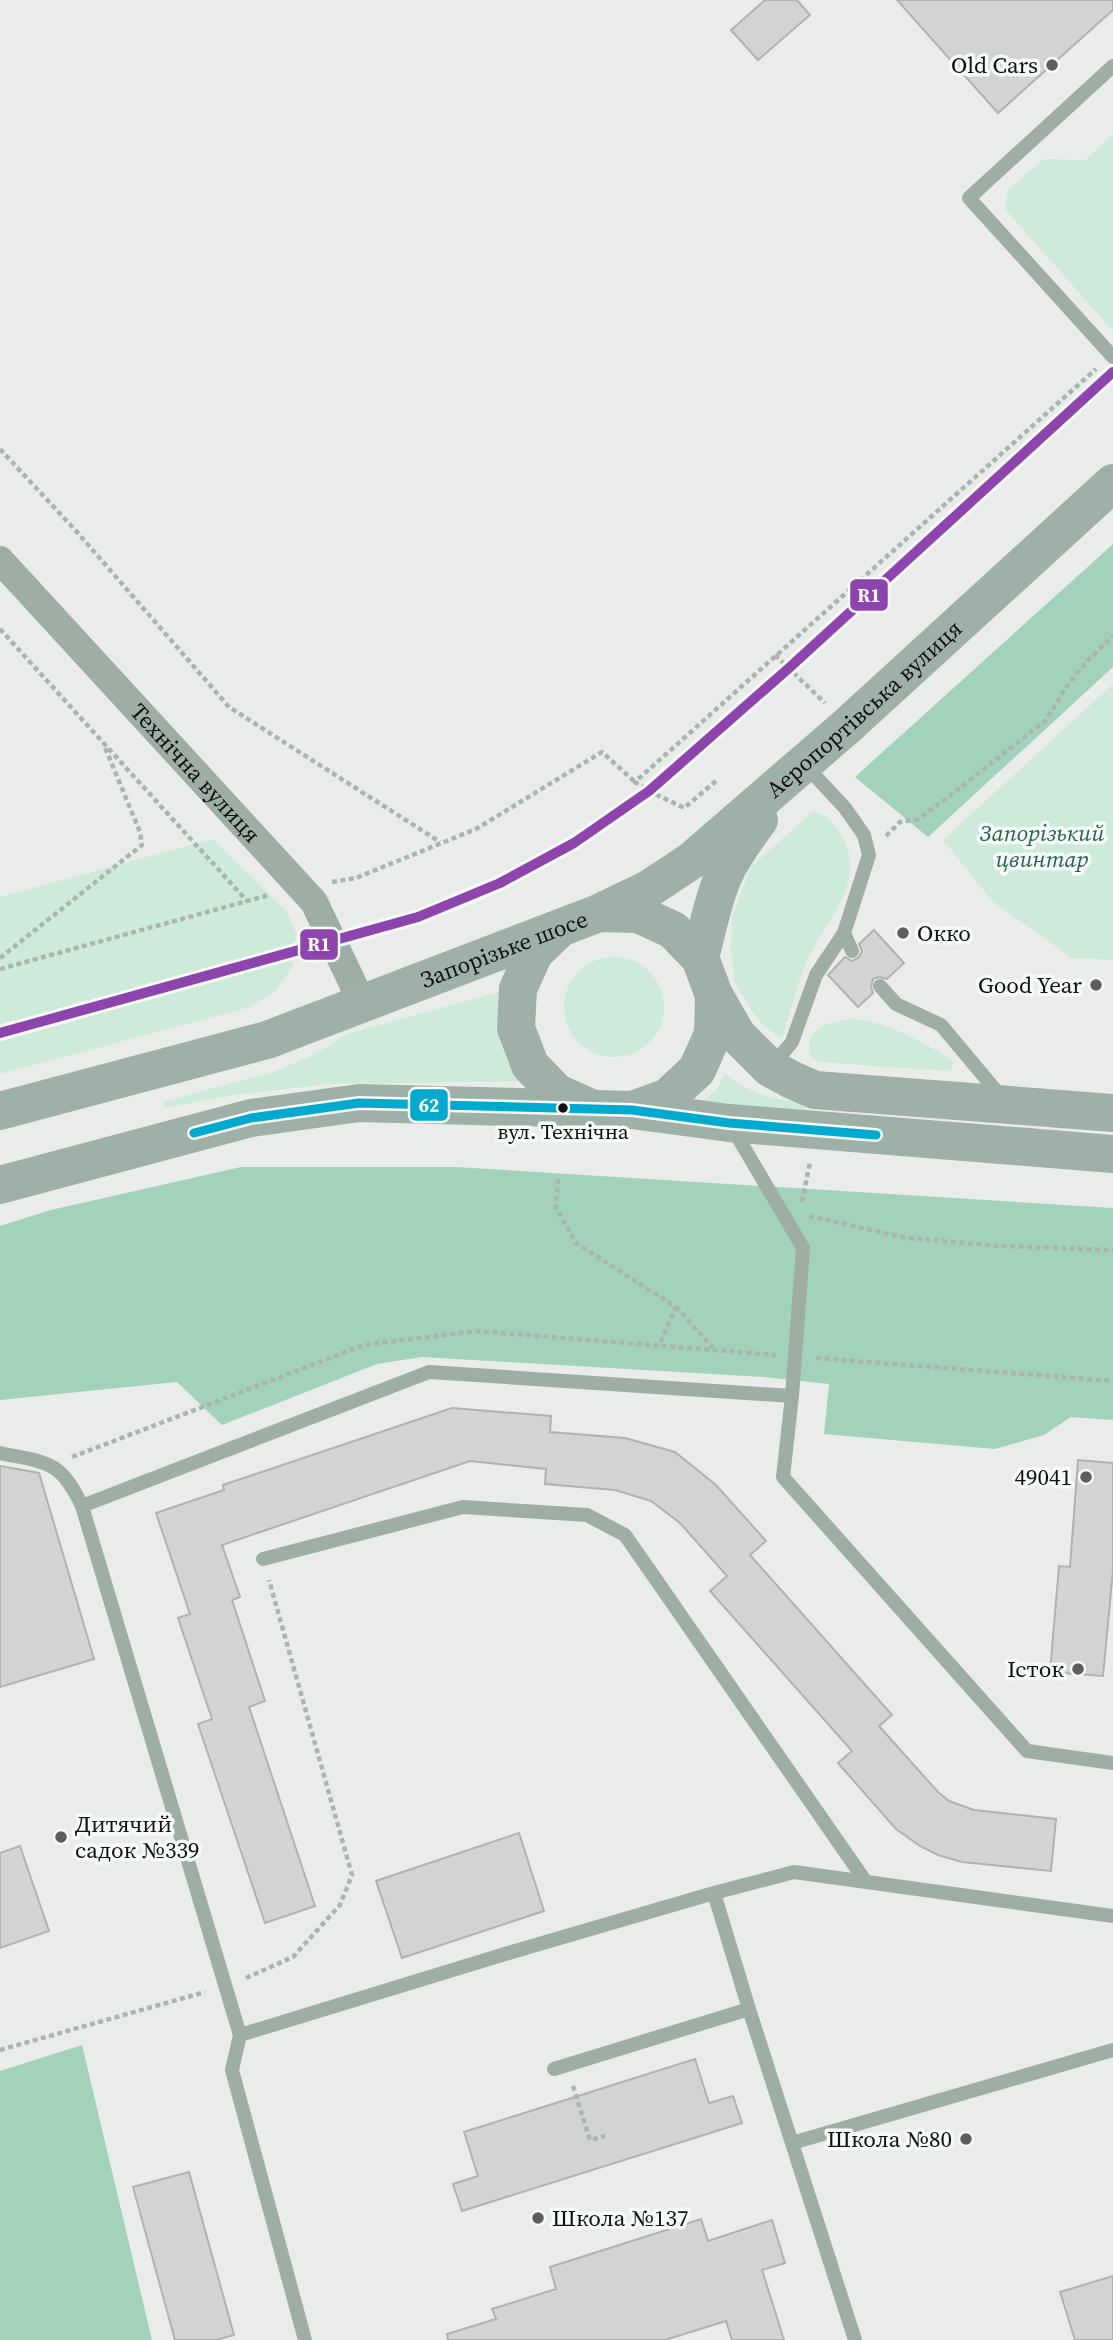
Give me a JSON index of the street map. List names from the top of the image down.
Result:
{
  "streets": {
    "main road": ["Аеропортівська вулиця", "Запорізьке шосе"],
    "street": ["Технічна вулиця"]
  },
  "crossings": [
    ["Аеропортівська вулиця", "Запорізьке шосе"],
    ["Технічна вулиця", "Запорізьке шосе"]
  ],
  "parks": ["Запорізький цвинтар"],
  "places": [
    "Old Cars",
    "Окко",
    "Good Year",
    "вул. Технічна",
    "49041",
    "Істок",
    "Дитячий садок №339",
    "Школа №80",
    "Школа №137"
  ],
  "lines": ["transit line R1", "transit line 62"]
}
